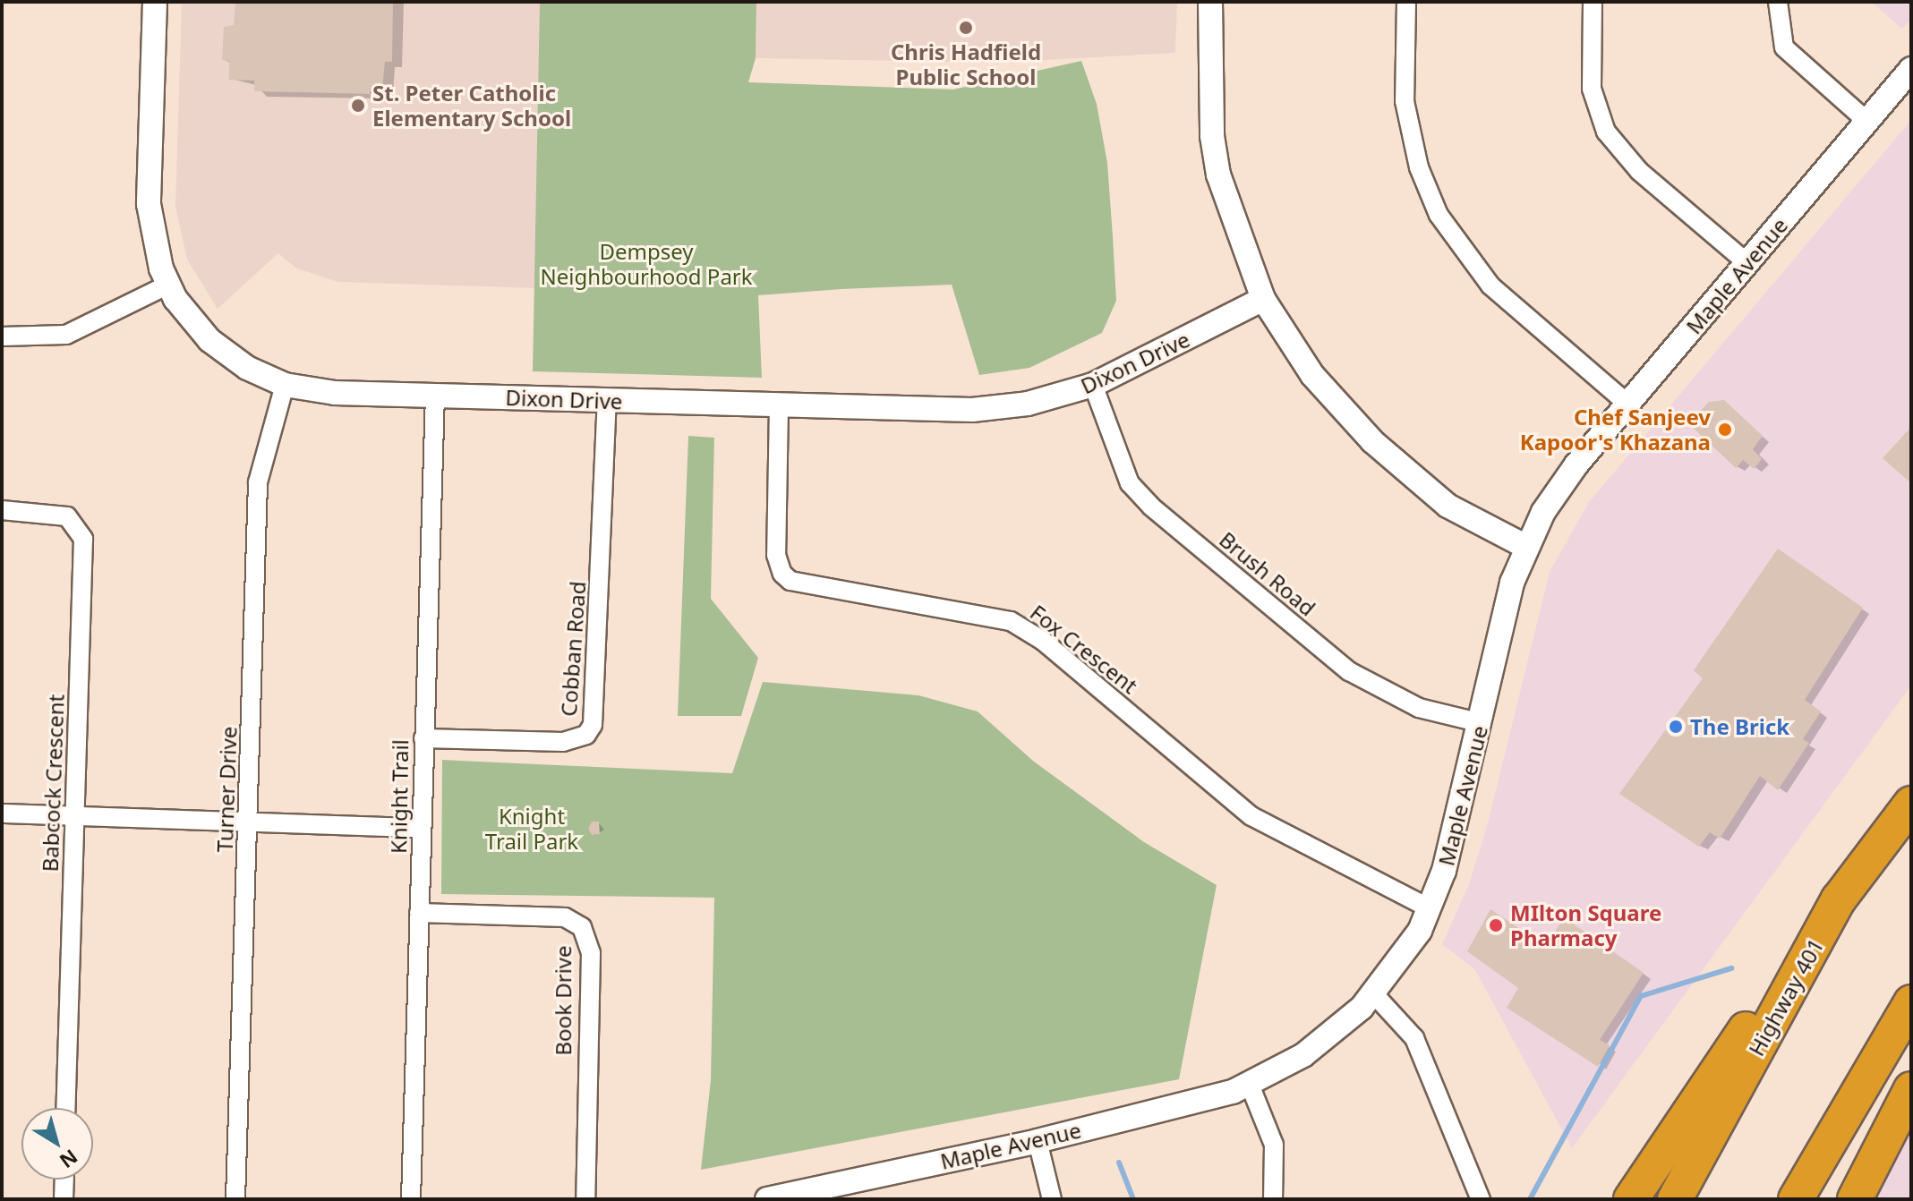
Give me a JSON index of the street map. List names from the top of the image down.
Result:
{
  "streets": {
    "highway": ["Highway 401"],
    "street": [
      "Maple Avenue",
      "Dixon Drive",
      "Brush Road",
      "Cobban Road",
      "Fox Crescent",
      "Babcock Crescent",
      "Turner Drive",
      "Knight Trail",
      "Book Drive"
    ]
  },
  "crossings": [
    ["Maple Avenue", "Brush Road"],
    ["Maple Avenue", "Fox Crescent"],
    ["Dixon Drive", "Brush Road"],
    ["Dixon Drive", "Cobban Road"],
    ["Dixon Drive", "Fox Crescent"],
    ["Dixon Drive", "Turner Drive"],
    ["Dixon Drive", "Knight Trail"],
    ["Cobban Road", "Knight Trail"],
    ["Knight Trail", "Book Drive"]
  ],
  "parks": ["Dempsey Neighbourhood Park", "Knight Trail Park"],
  "places": [
    "Chris Hadfield Public School",
    "St. Peter Catholic Elementary School",
    "Chef Sanjeev Kapoor's Khazana",
    "The Brick",
    "MIlton Square Pharmacy"
  ],
  "north": "bottom right"
}
